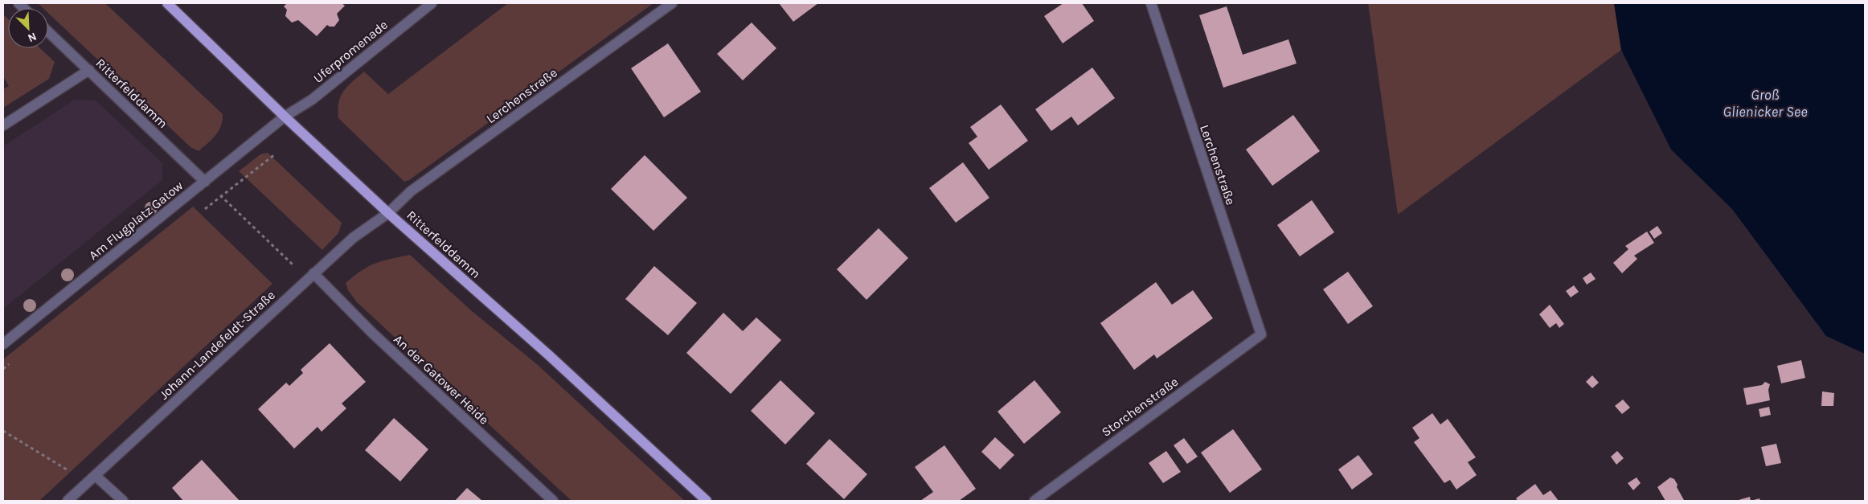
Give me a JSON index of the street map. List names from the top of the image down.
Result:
{
  "streets": {
    "main road": ["Ritterfelddamm"],
    "street": [
      "Uferpromenade",
      "Lerchenstraße",
      "Am Flugplatz Gatow",
      "Johann-Landefeldt-Straße",
      "An der Gatower Heide",
      "Storchenstraße"
    ]
  },
  "crossings": [
    ["Uferpromenade", "Ritterfelddamm"],
    ["Uferpromenade", "Am Flugplatz Gatow"],
    ["Ritterfelddamm", "Lerchenstraße"],
    ["Ritterfelddamm", "Am Flugplatz Gatow"],
    ["Ritterfelddamm", "Johann-Landefeldt-Straße"],
    ["Lerchenstraße", "Johann-Landefeldt-Straße"],
    ["Lerchenstraße", "Storchenstraße"],
    ["Johann-Landefeldt-Straße", "An der Gatower Heide"]
  ],
  "water": ["Groß Glienicker See"],
  "north": "bottom right"
}
